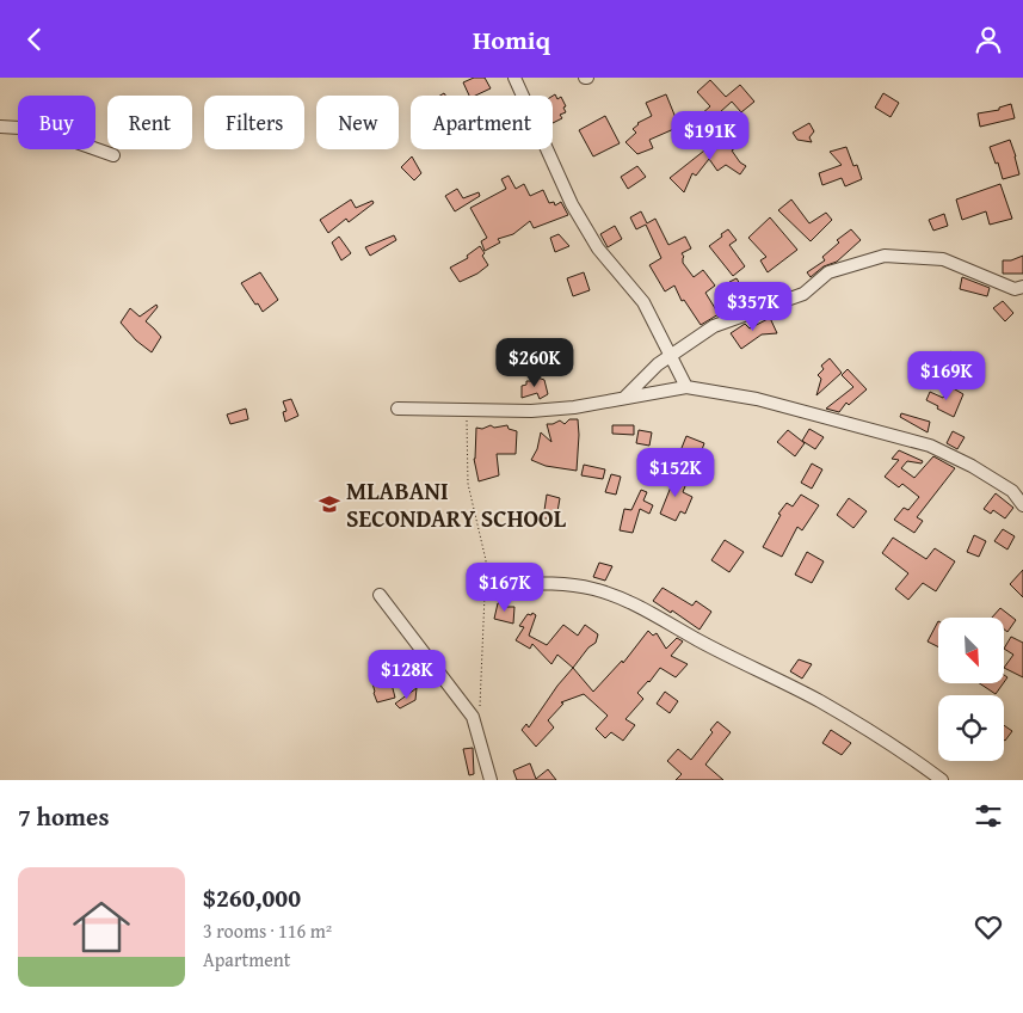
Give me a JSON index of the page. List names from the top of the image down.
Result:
{
  "places": {
    "school or university": ["MLABANI SECONDARY SCHOOL"]
  },
  "north": "bottom right",
  "page": {
    "header": "Homiq",
    "chip": [
      "Buy",
      "Rent",
      "Filters",
      "New",
      "Apartment"
    ],
    "price": [
      "$191K",
      "$357K",
      "$260K",
      "$169K",
      "$152K",
      "$167K",
      "$128K"
    ],
    "heading": "7 homes",
    "list": [
      {
        "name": "$260,000",
        "note": "3 rooms · 116 m² · Apartment"
      }
    ]
  }
}
